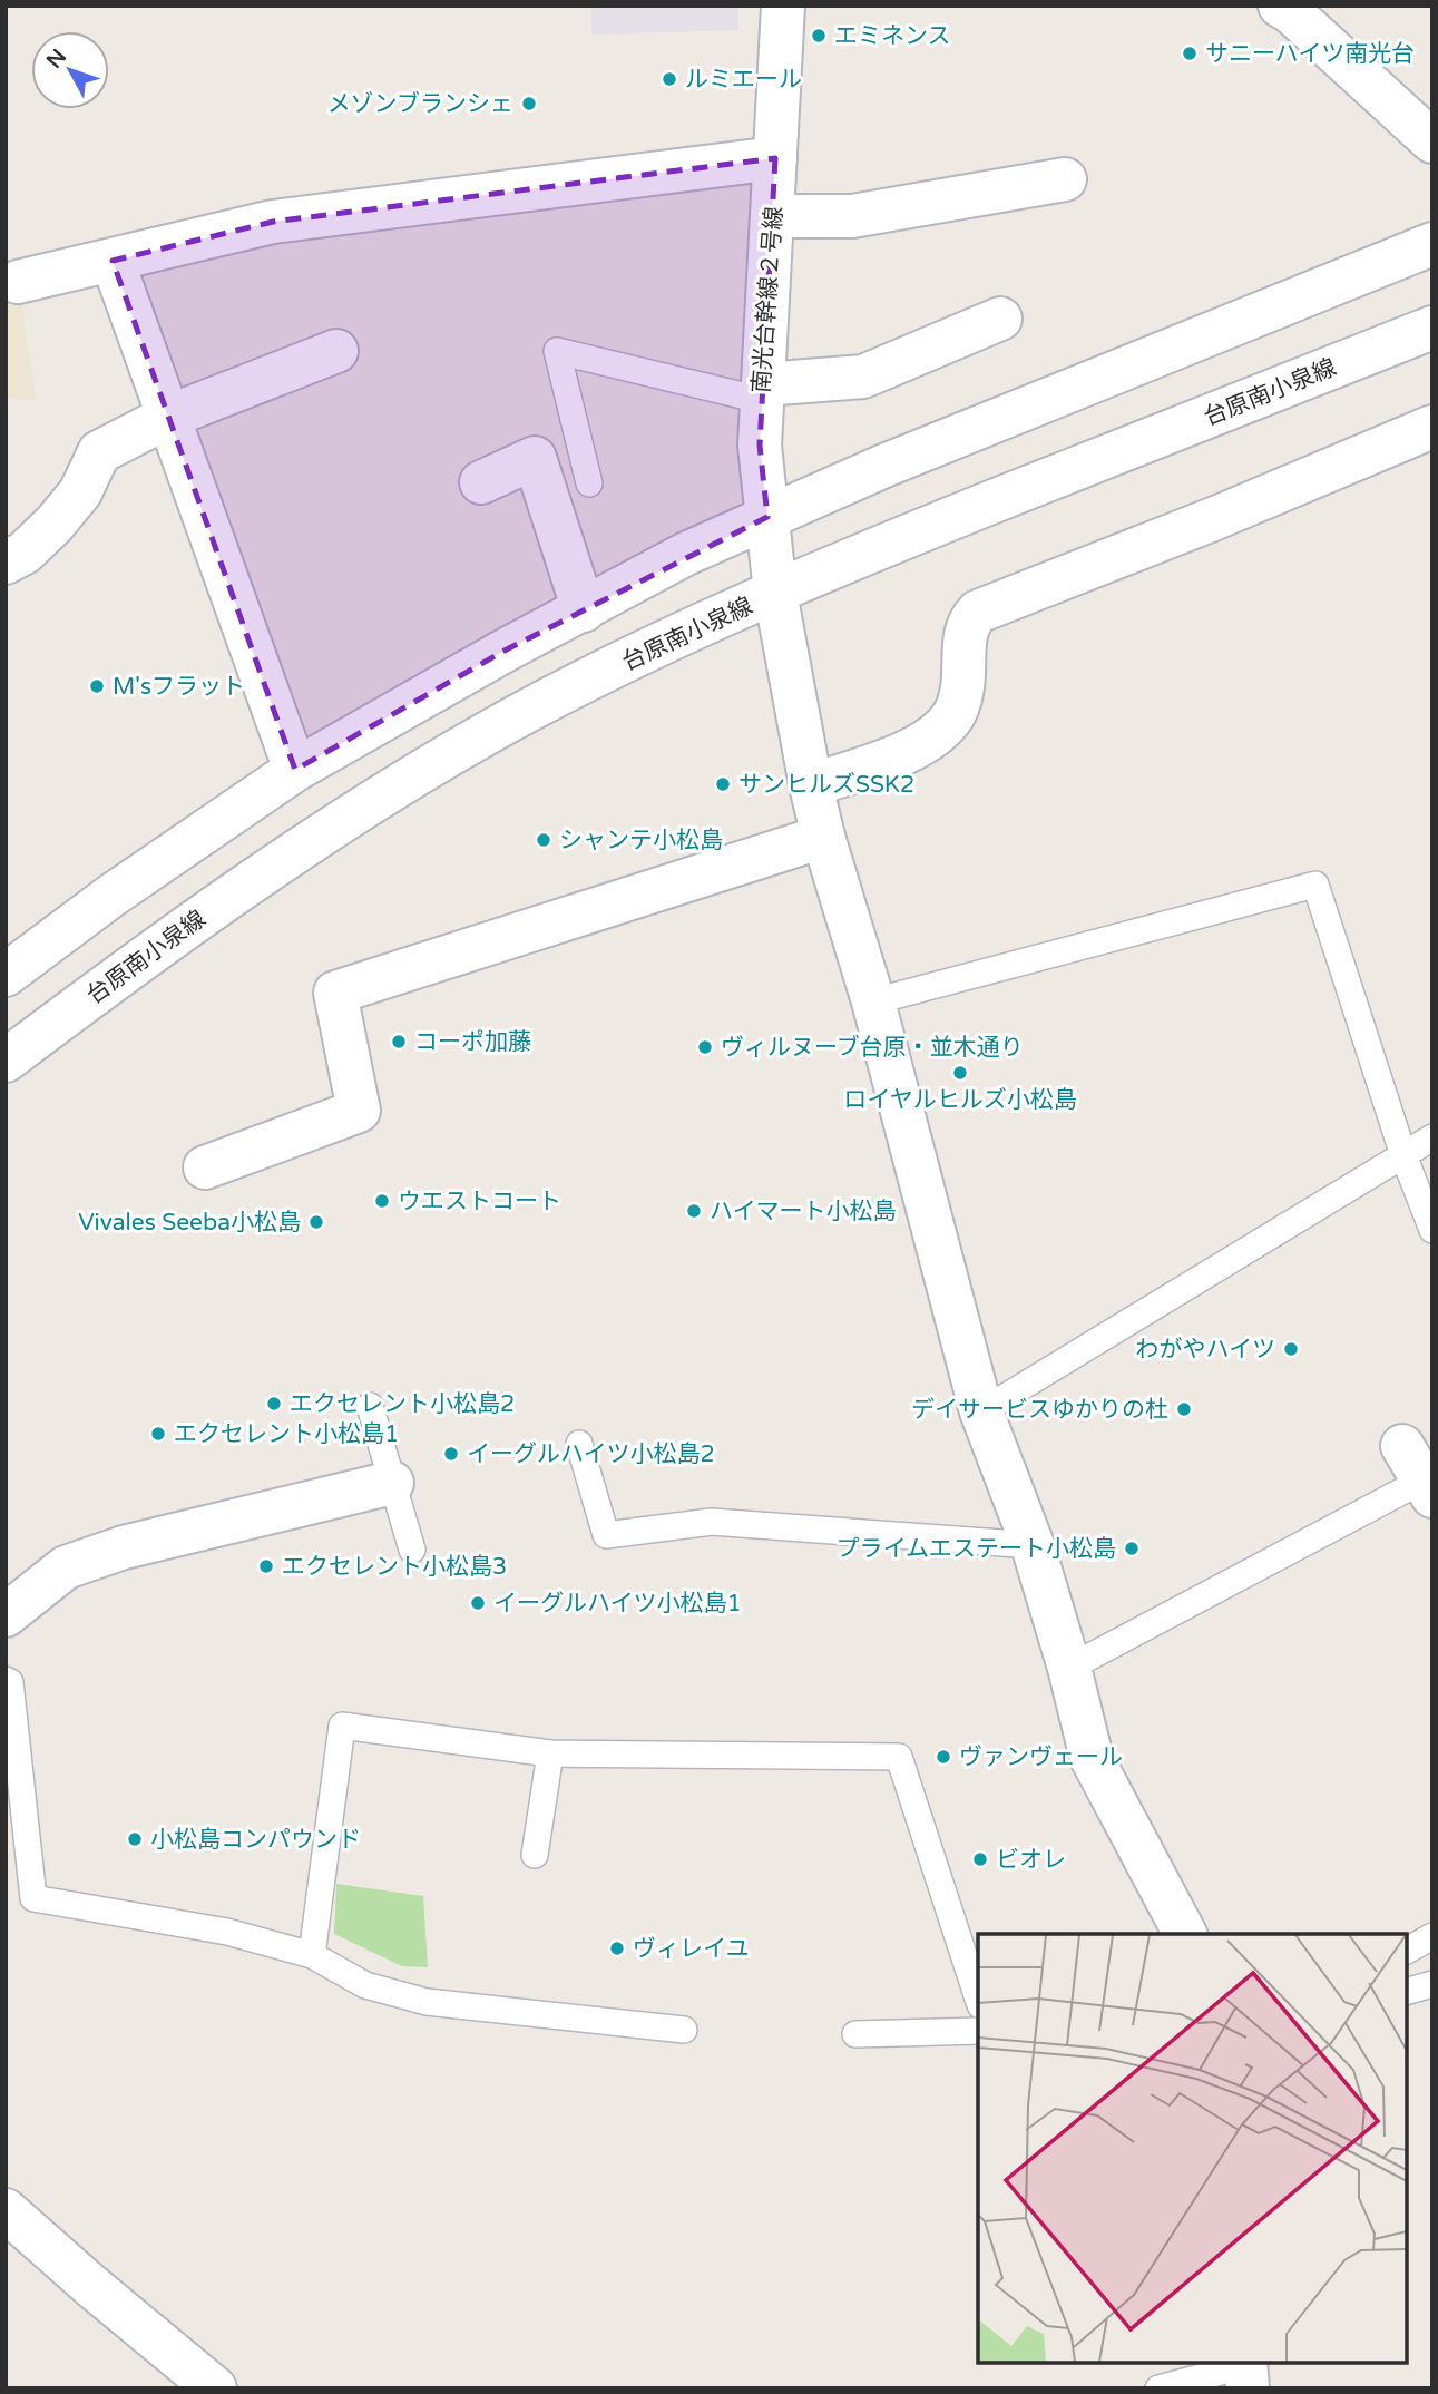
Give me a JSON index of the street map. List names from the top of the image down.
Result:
{
  "streets": {
    "street": ["南光台幹線２号線", "台原南小泉線"]
  },
  "crossings": [
    ["南光台幹線２号線", "台原南小泉線"]
  ],
  "places": [
    "エミネンス",
    "サニーハイツ南光台",
    "ルミエール",
    "メゾンブランシェ",
    "M'sフラット",
    "サンヒルズSSK2",
    "シャンテ小松島",
    "コーポ加藤",
    "ヴィルヌーブ台原・並木通り",
    "ロイヤルヒルズ小松島",
    "ウエストコート",
    "ハイマート小松島",
    "Vivales Seeba小松島",
    "わがやハイツ",
    "エクセレント小松島2",
    "デイサービスゆかりの杜",
    "エクセレント小松島1",
    "イーグルハイツ小松島2",
    "プライムエステート小松島",
    "エクセレント小松島3",
    "イーグルハイツ小松島1",
    "ヴァンヴェール",
    "小松島コンパウンド",
    "ビオレ",
    "ヴィレイユ"
  ],
  "north": "top left"
}
